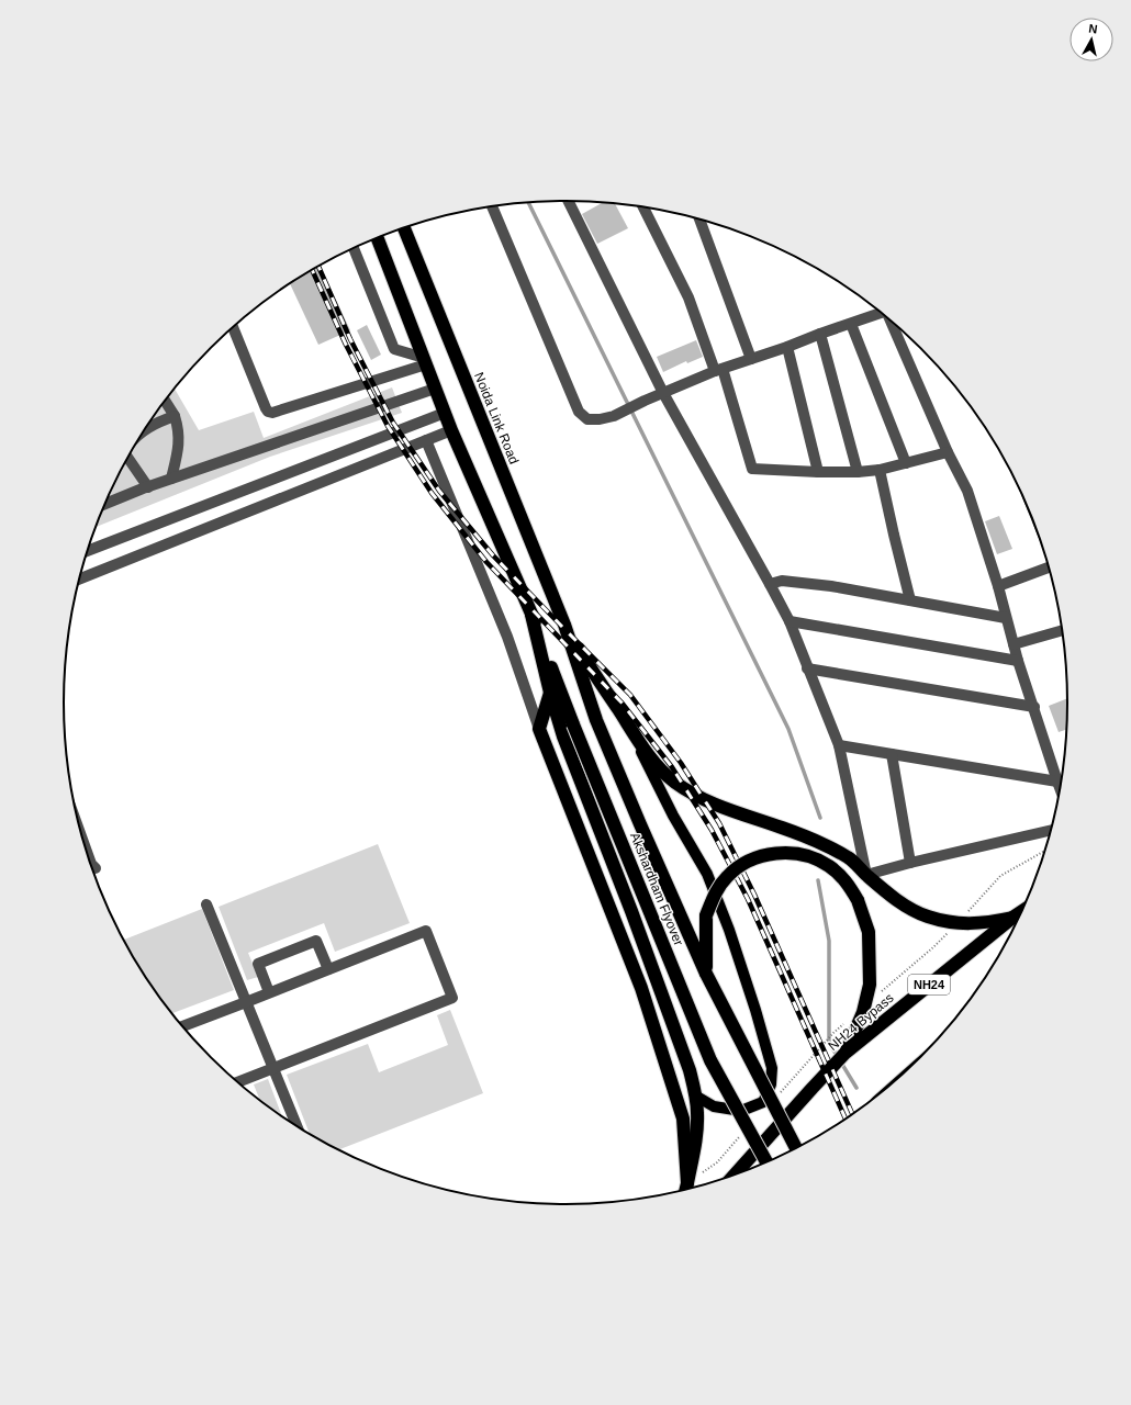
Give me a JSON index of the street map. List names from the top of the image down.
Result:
{
  "streets": {
    "highway": [
      "Noida Link Road",
      "Akshardham Flyover",
      "NH24",
      "NH24 Bypass"
    ]
  },
  "crossings": [
    ["Noida Link Road", "Akshardham Flyover"]
  ],
  "north": "top"
}
